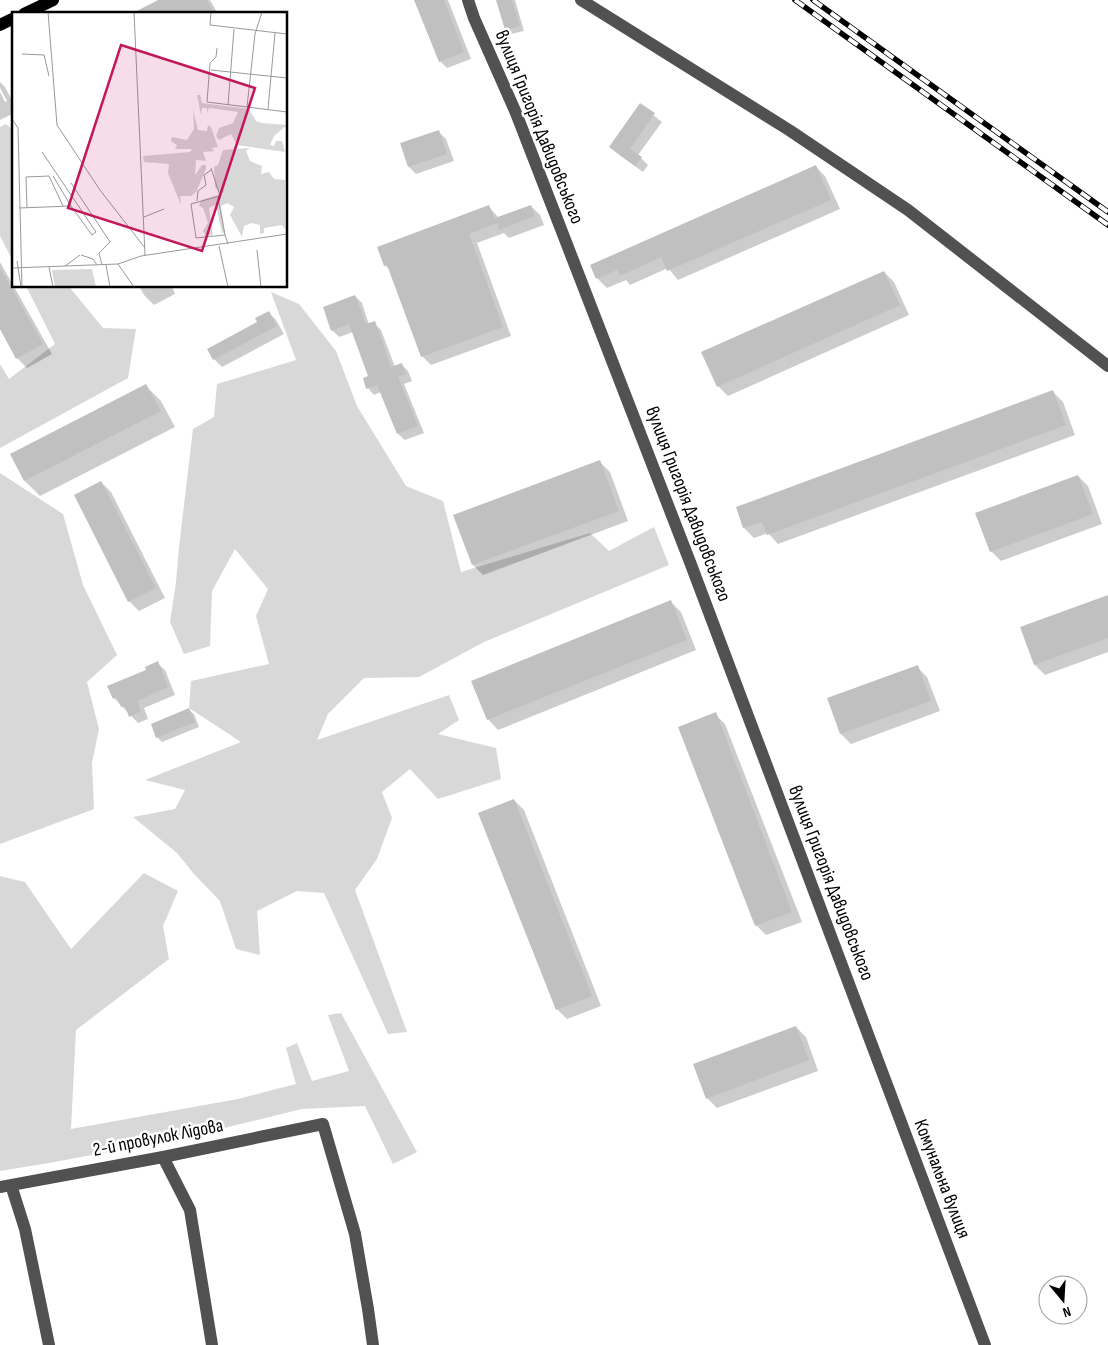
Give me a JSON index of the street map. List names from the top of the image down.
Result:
{
  "streets": {
    "street": ["вулиця Григорія Давидовського", "2-й провулок Лідова", "Комунальна вулиця"]
  },
  "crossings": [
    ["вулиця Григорія Давидовського", "Комунальна вулиця"]
  ],
  "north": "bottom"
}
